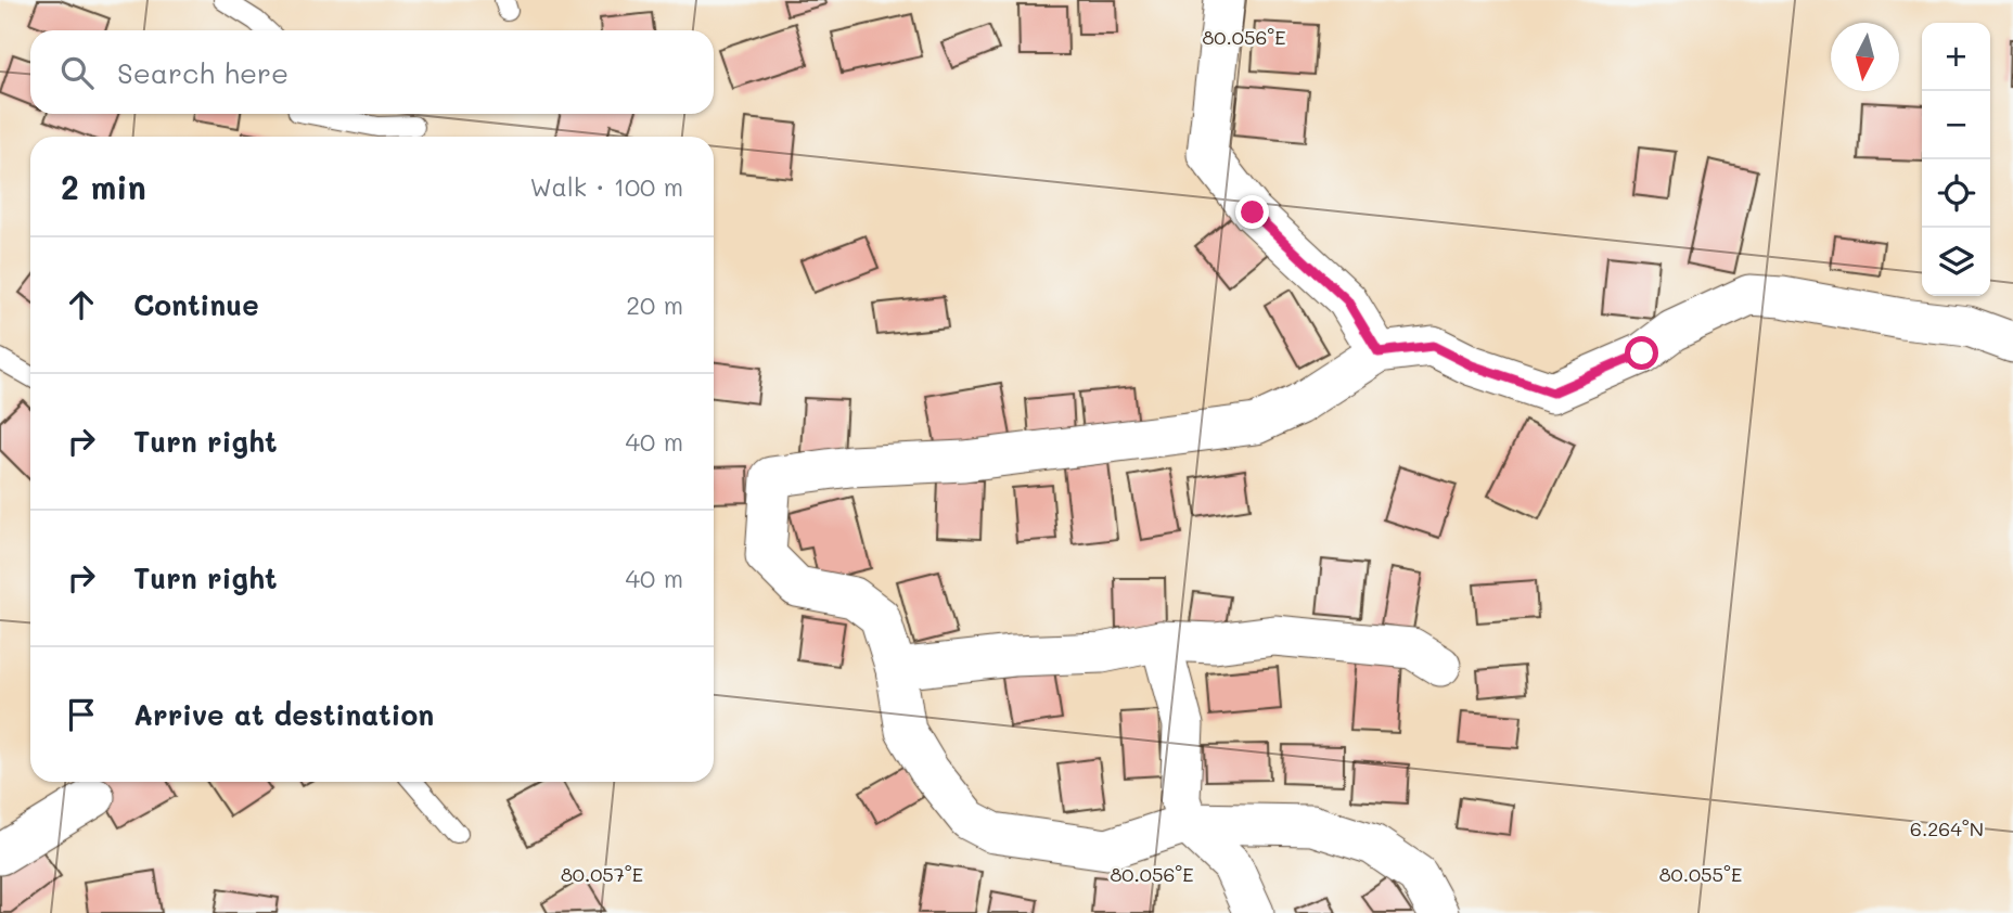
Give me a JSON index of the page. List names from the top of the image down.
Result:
{
  "north": "bottom",
  "page": {
    "map_buttons": ["+", "−"],
    "search": "Search here",
    "heading": ["2 min", "Walk · 100 m"],
    "list": [
      ["Continue", "20 m"],
      ["Turn right", "40 m"],
      ["Turn right", "40 m"],
      "Arrive at destination"
    ]
  },
  "coordinates": [
    "80.056°E",
    "6.264°N",
    "80.057°E",
    "80.055°E"
  ]
}
